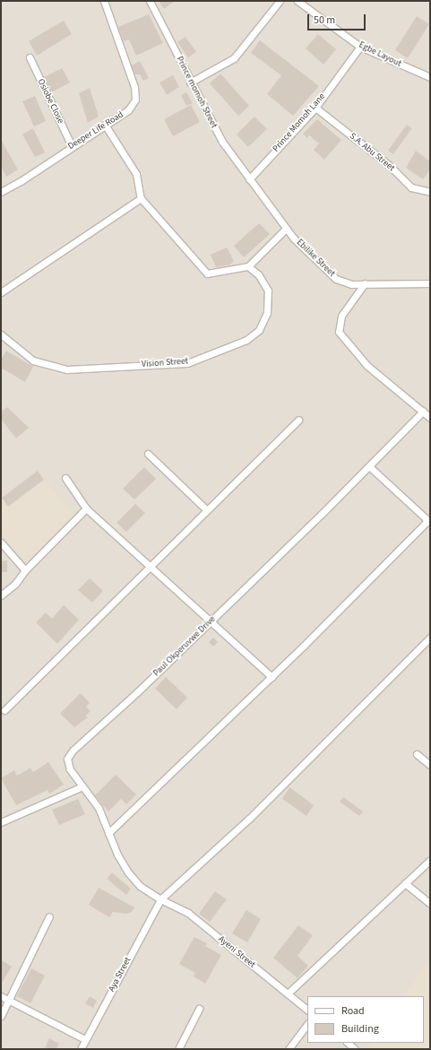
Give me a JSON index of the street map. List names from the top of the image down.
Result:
{
  "streets": {
    "street": [
      "Egbe Layout",
      "Prince momoh Street",
      "Osiobe Close",
      "Prince Momoh Lane",
      "Deeper Life Road",
      "S.A. Abu Street",
      "Ebilike Street",
      "Vision Street",
      "Paul Okperuvwe Drive",
      "Ayeni Street",
      "Aya Street"
    ]
  },
  "crossings": [
    ["Egbe Layout", "Prince Momoh Lane"],
    ["Prince momoh Street", "Prince Momoh Lane"],
    ["Prince momoh Street", "Ebilike Street"],
    ["Osiobe Close", "Deeper Life Road"],
    ["Prince Momoh Lane", "S.A. Abu Street"],
    ["Prince Momoh Lane", "Ebilike Street"],
    ["Paul Okperuvwe Drive", "Ayeni Street"],
    ["Paul Okperuvwe Drive", "Aya Street"],
    ["Ayeni Street", "Aya Street"]
  ],
  "legend": ["Road", "Building"],
  "scale_bar": "50 m"
}
